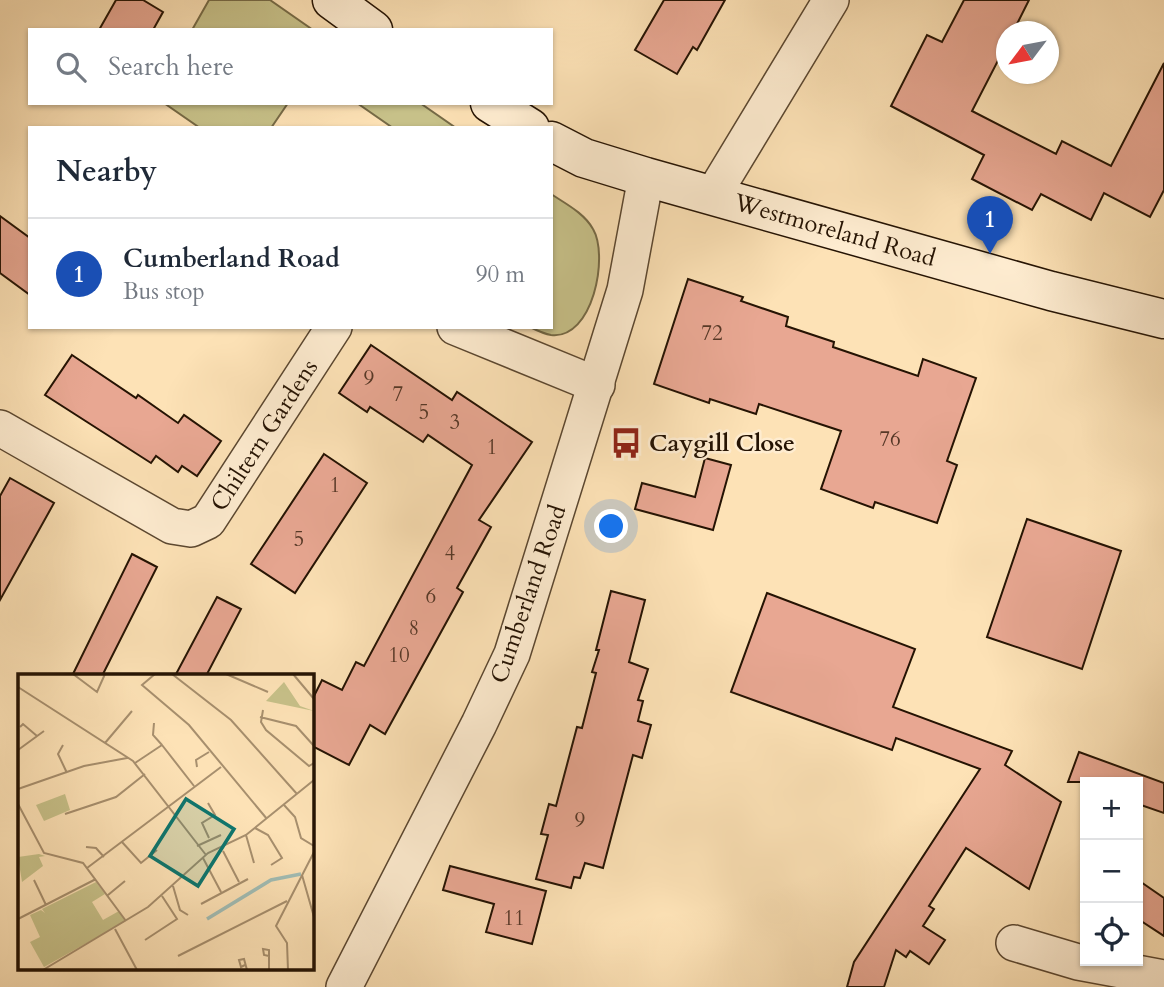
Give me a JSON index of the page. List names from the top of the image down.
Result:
{
  "streets": {
    "main road": ["Westmoreland Road"],
    "street": ["Chiltern Gardens", "Cumberland Road"]
  },
  "crossings": [
    ["Westmoreland Road", "Cumberland Road"]
  ],
  "places": {
    "bus stop": ["Caygill Close"]
  },
  "house_numbers": [
    "72",
    "9",
    "7",
    "5",
    "3",
    "76",
    "1",
    "1",
    "5",
    "4",
    "6",
    "8",
    "10",
    "9",
    "11"
  ],
  "north": "bottom left",
  "page": {
    "search": "Search here",
    "heading": "Nearby",
    "pins": "1",
    "list": [
      {
        "mark": "1",
        "name": "Cumberland Road",
        "note": "Bus stop",
        "value": "90 m"
      }
    ],
    "map_buttons": ["+", "−"]
  }
}
